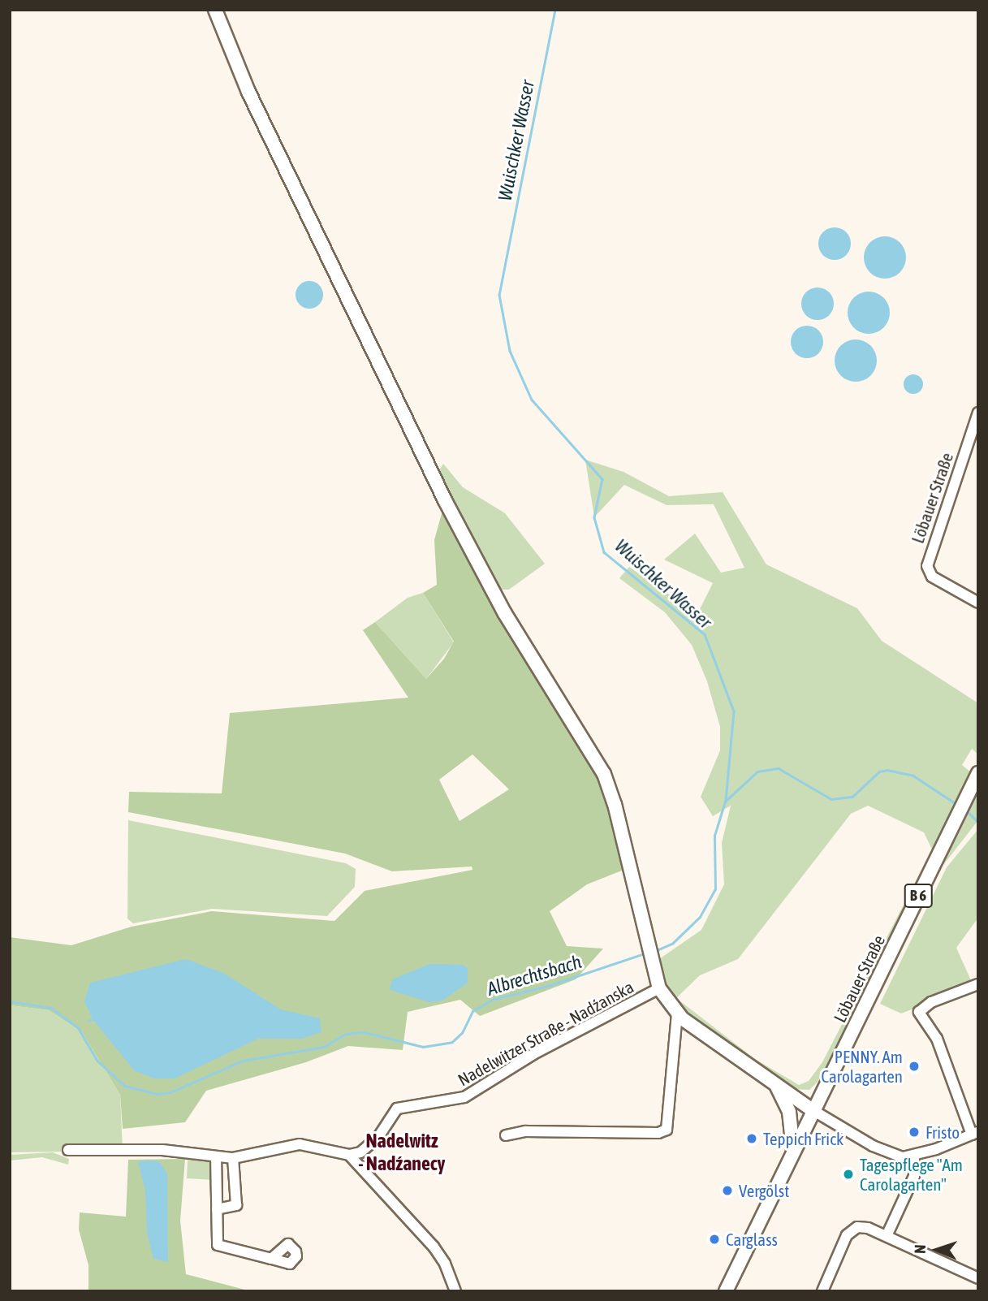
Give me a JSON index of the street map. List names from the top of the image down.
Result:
{
  "streets": {
    "main road": ["Löbauer Straße", "B 6"],
    "street": ["Nadelwitzer Straße - Nadźanska"]
  },
  "districts": ["Nadelwitz - Nadźanecy"],
  "water": ["Wuischker Wasser", "Albrechtsbach"],
  "places": [
    "PENNY. Am Carolagarten",
    "Fristo",
    "Teppich Frick",
    "Tagespflege \"Am Carolagarten\"",
    "Vergölst",
    "Carglass"
  ],
  "north": "left"
}
